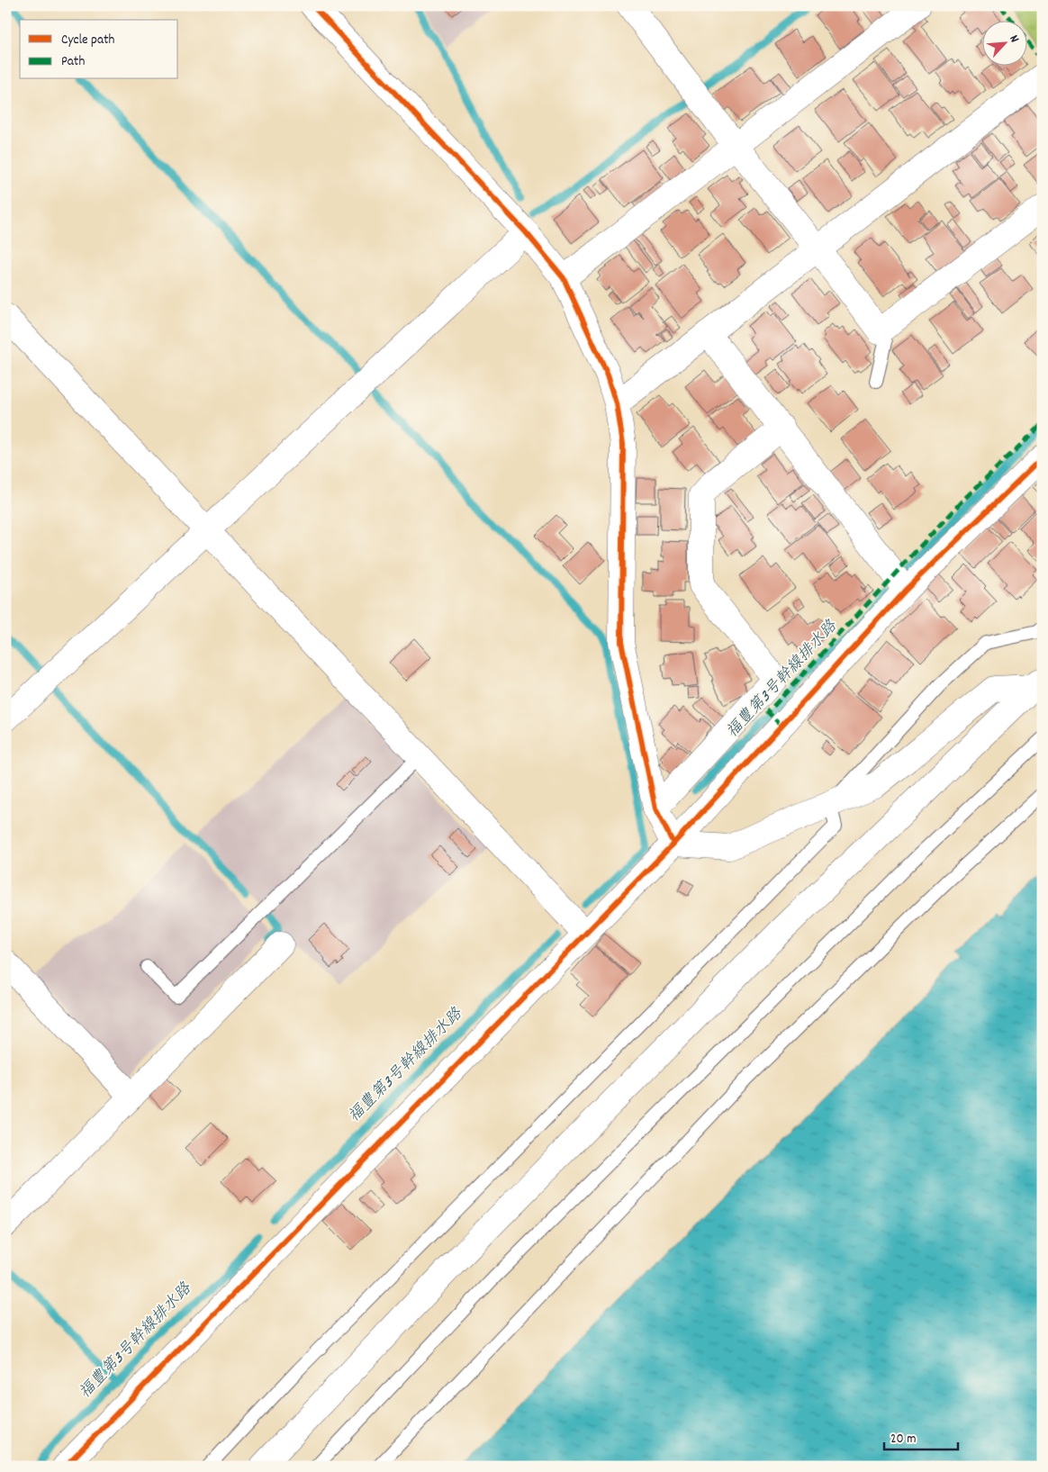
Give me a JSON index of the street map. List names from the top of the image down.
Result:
{
  "water": ["福豊第3号幹線排水路"],
  "legend": ["Cycle path", "Path"],
  "scale_bar": "20 m",
  "north": "top right"
}
